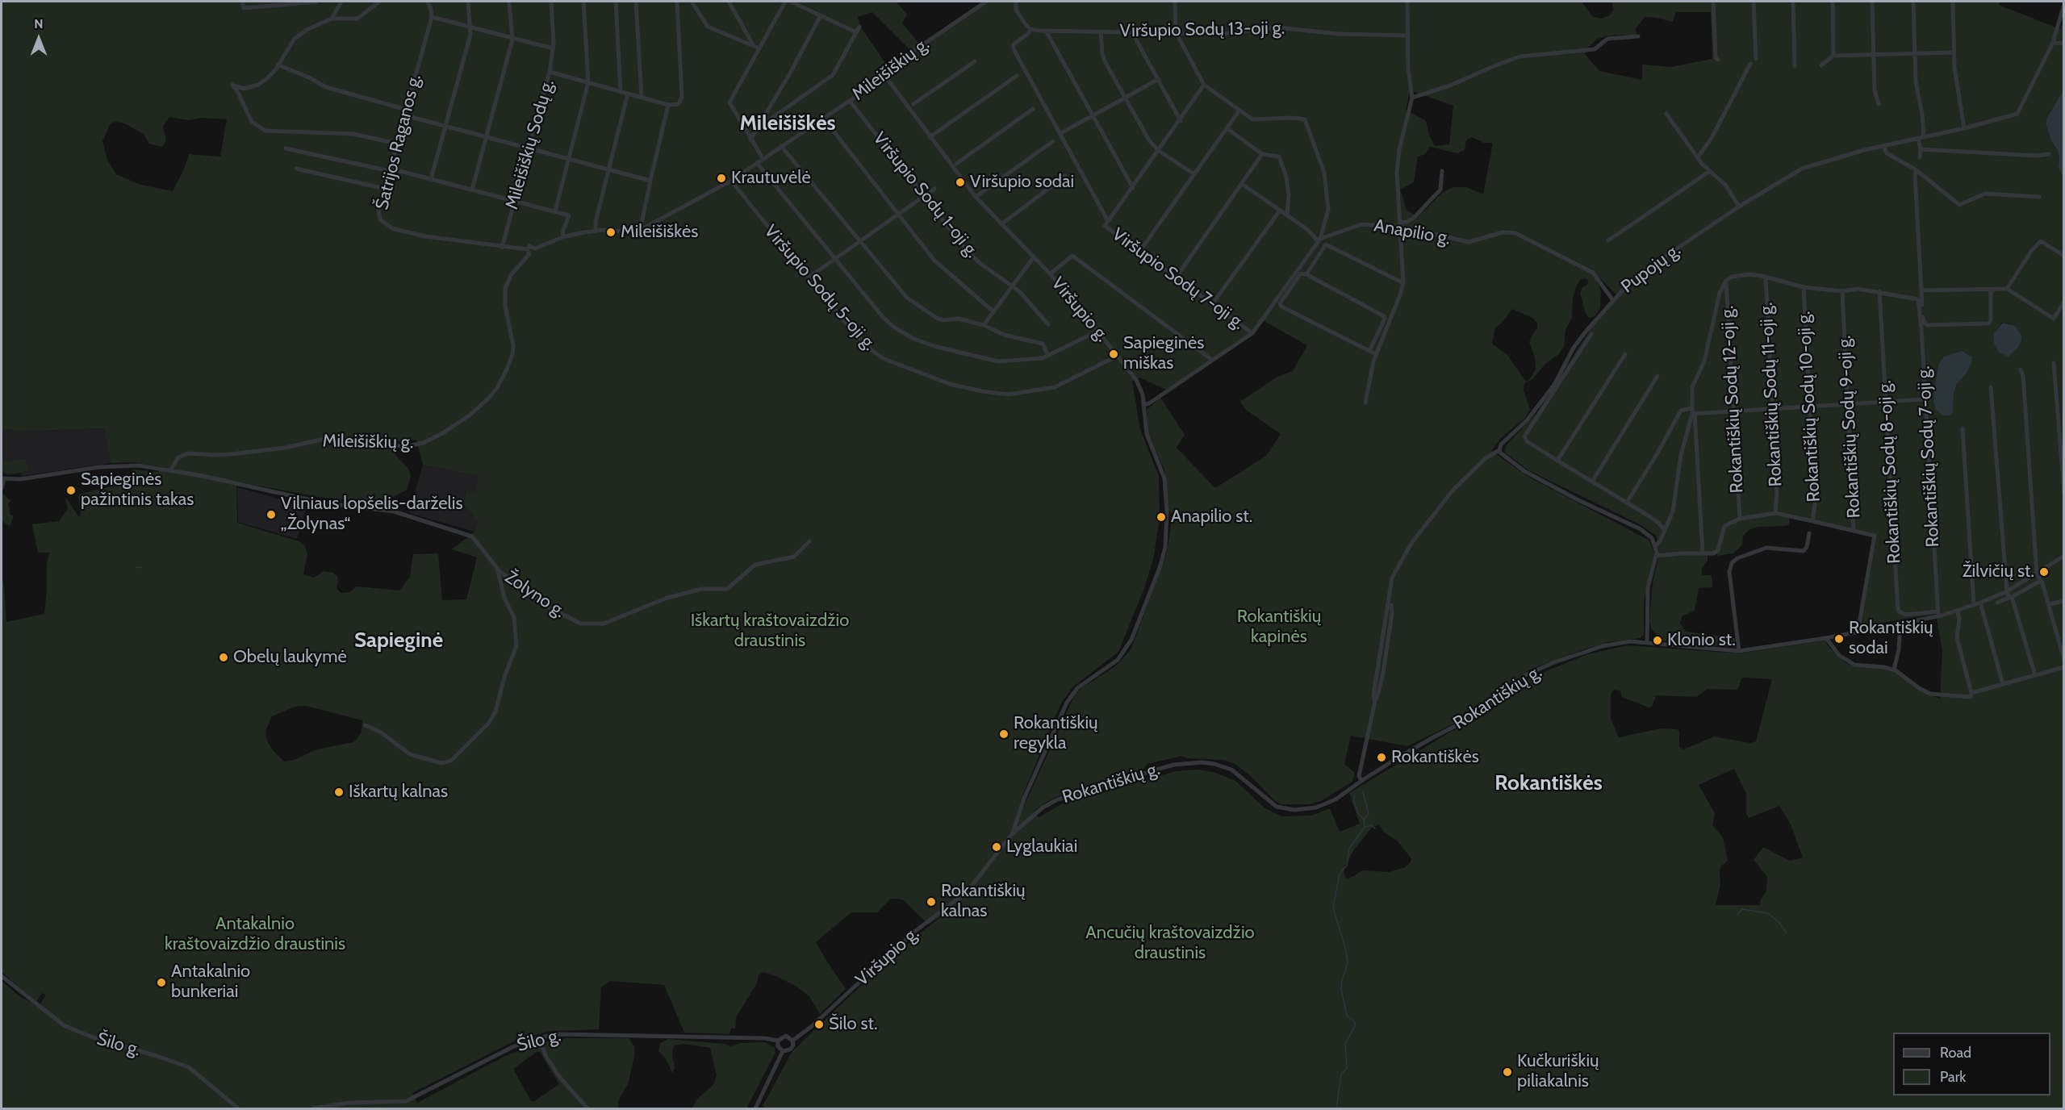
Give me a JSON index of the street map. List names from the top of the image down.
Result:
{
  "streets": {
    "street": [
      "Viršupio Sodų 13-oji g.",
      "Mileišiškių g.",
      "Šatrijos Raganos g.",
      "Mileišiškių Sodų g.",
      "Viršupio Sodų 1-oji g.",
      "Anapilio g.",
      "Pupojų g.",
      "Viršupio Sodų 7-oji g.",
      "Viršupio Sodų 5-oji g.",
      "Viršupio g.",
      "Rokantiškių Sodų 11-oji g.",
      "Rokantiškių Sodų 12-oji g.",
      "Rokantiškių Sodų 10-oji g.",
      "Rokantiškių Sodų 9-oji g.",
      "Rokantiškių Sodų 7-oji g.",
      "Rokantiškių Sodų 8-oji g.",
      "Žolyno g.",
      "Rokantiškių g.",
      "Šilo g."
    ]
  },
  "crossings": [
    ["Mileišiškių g.", "Šatrijos Raganos g."],
    ["Mileišiškių g.", "Viršupio Sodų 1-oji g."],
    ["Mileišiškių g.", "Viršupio Sodų 5-oji g."],
    ["Mileišiškių g.", "Viršupio g."],
    ["Mileišiškių g.", "Žolyno g."],
    ["Šatrijos Raganos g.", "Mileišiškių Sodų g."],
    ["Anapilio g.", "Pupojų g."],
    ["Pupojų g.", "Rokantiškių g."],
    ["Viršupio Sodų 5-oji g.", "Viršupio g."],
    ["Viršupio g.", "Rokantiškių g."],
    ["Viršupio g.", "Šilo g."],
    ["Rokantiškių Sodų 11-oji g.", "Rokantiškių Sodų 10-oji g."],
    ["Rokantiškių Sodų 12-oji g.", "Rokantiškių Sodų 10-oji g."],
    ["Rokantiškių Sodų 9-oji g.", "Rokantiškių g."],
    ["Rokantiškių Sodų 7-oji g.", "Rokantiškių Sodų 8-oji g."],
    ["Rokantiškių Sodų 7-oji g.", "Rokantiškių g."],
    ["Rokantiškių Sodų 8-oji g.", "Rokantiškių g."]
  ],
  "districts": ["Mileišiškės", "Sapieginė", "Rokantiškės"],
  "parks": [
    "Rokantiškių kapinės",
    "Iškartų kraštovaizdžio draustinis",
    "Antakalnio kraštovaizdžio draustinis",
    "Ancučių kraštovaizdžio draustinis"
  ],
  "places": [
    "Krautuvėlė",
    "Viršupio sodai",
    "Mileišiškės",
    "Sapieginės miškas",
    "Sapieginės pažintinis takas",
    "Vilniaus lopšelis-darželis „Žolynas“",
    "Anapilio st.",
    "Žilvičių st.",
    "Rokantiškių sodai",
    "Klonio st.",
    "Obelų laukymė",
    "Rokantiškių regykla",
    "Rokantiškės",
    "Iškartų kalnas",
    "Lyglaukiai",
    "Rokantiškių kalnas",
    "Antakalnio bunkeriai",
    "Šilo st.",
    "Kučkuriškių piliakalnis"
  ],
  "legend": ["Road", "Park"],
  "north": "top"
}
